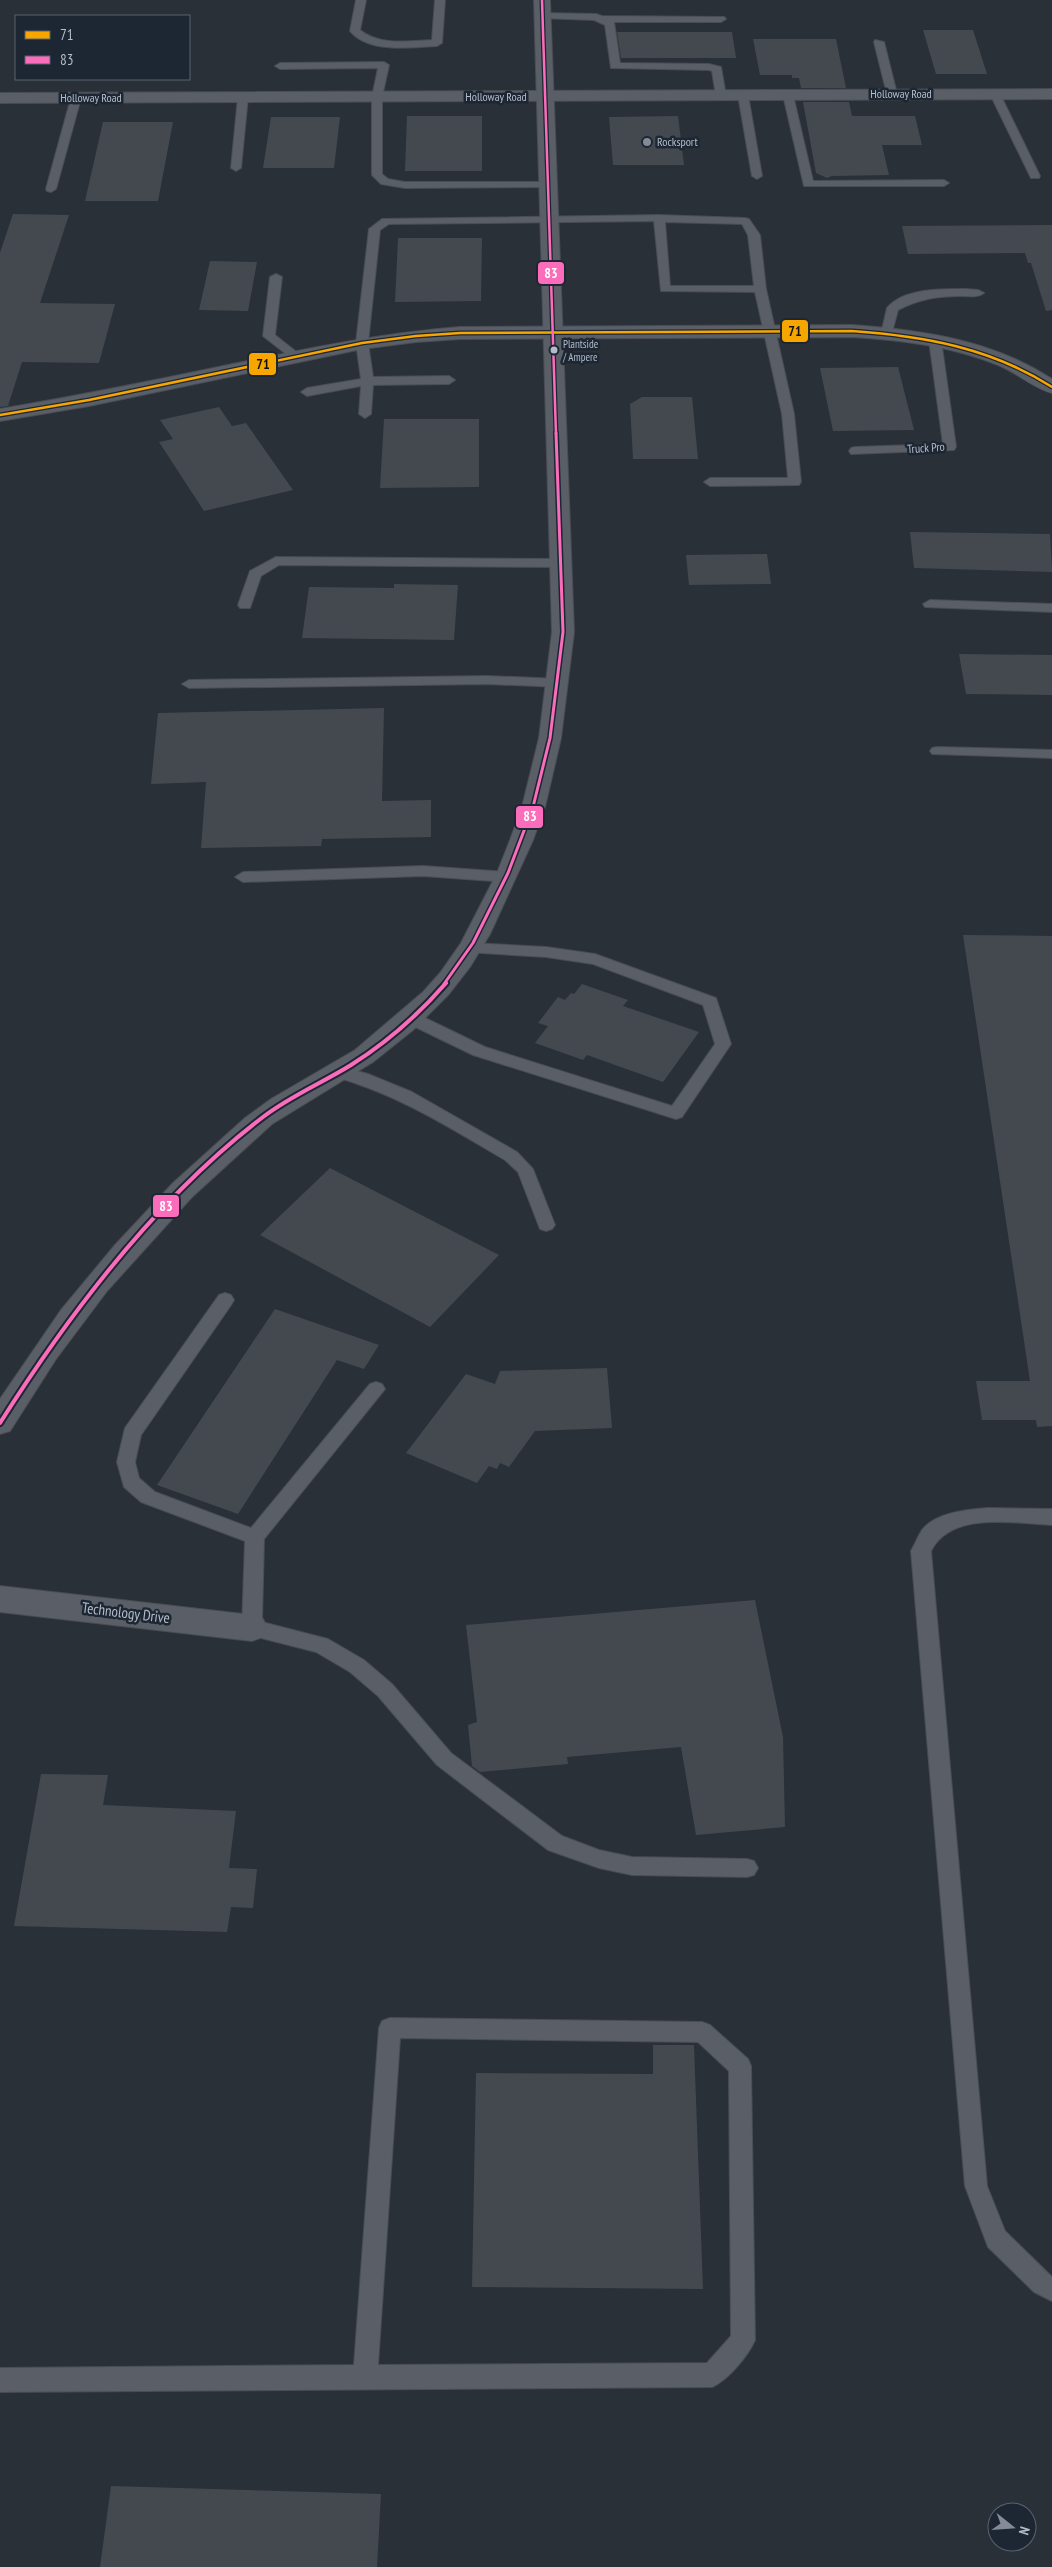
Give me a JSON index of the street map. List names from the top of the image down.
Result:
{
  "streets": {
    "street": ["Holloway Road", "Technology Drive"],
    "lane": ["Truck Pro"]
  },
  "places": ["Rocksport", "Plantside / Ampere"],
  "lines": ["transit line 83", "transit line 71"],
  "legend": ["71", "83"],
  "north": "right"
}
